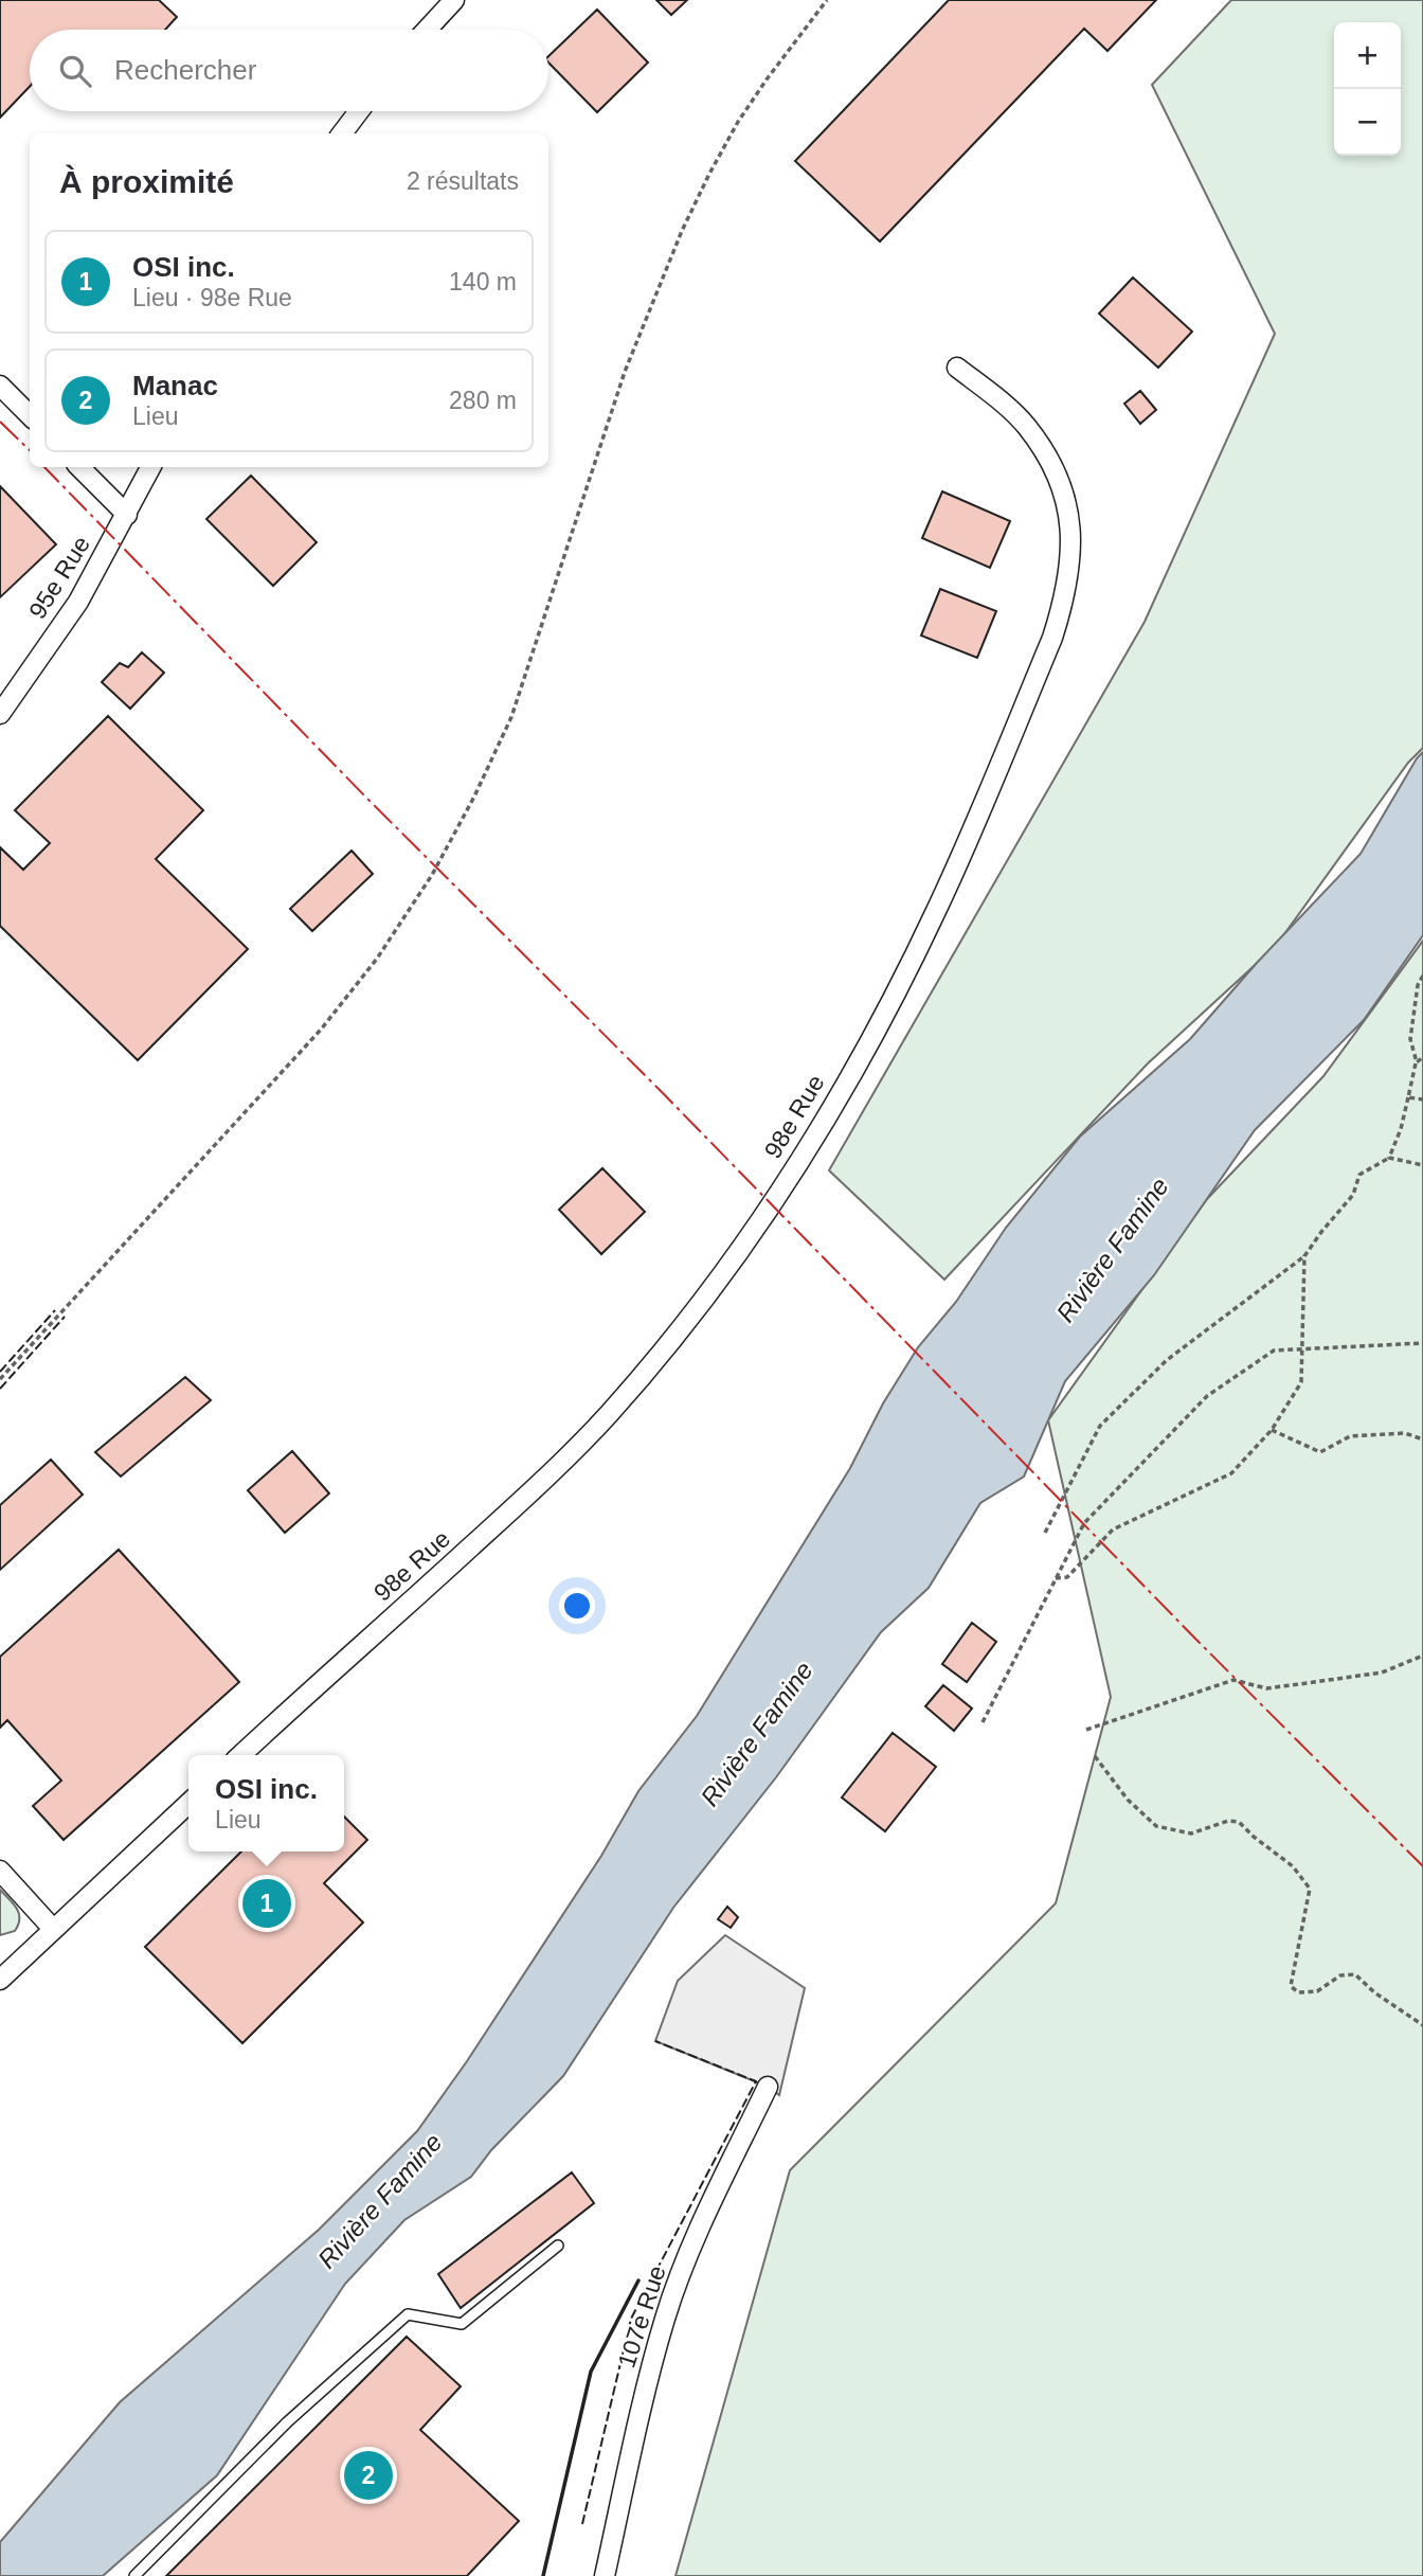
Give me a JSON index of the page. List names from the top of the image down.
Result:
{
  "streets": {
    "street": ["95e Rue", "98e Rue", "107e Rue"]
  },
  "water": ["Rivière Famine"],
  "page": {
    "map_buttons": ["+", "−"],
    "search": "Rechercher",
    "heading": ["À proximité", "2 résultats"],
    "list": [
      {
        "mark": "1",
        "name": "OSI inc.",
        "note": "Lieu · 98e Rue",
        "value": "140 m"
      },
      {
        "mark": "2",
        "name": "Manac",
        "note": "Lieu",
        "value": "280 m"
      }
    ],
    "popup": ["OSI inc.", "Lieu"],
    "pins": ["1", "2"]
  }
}
